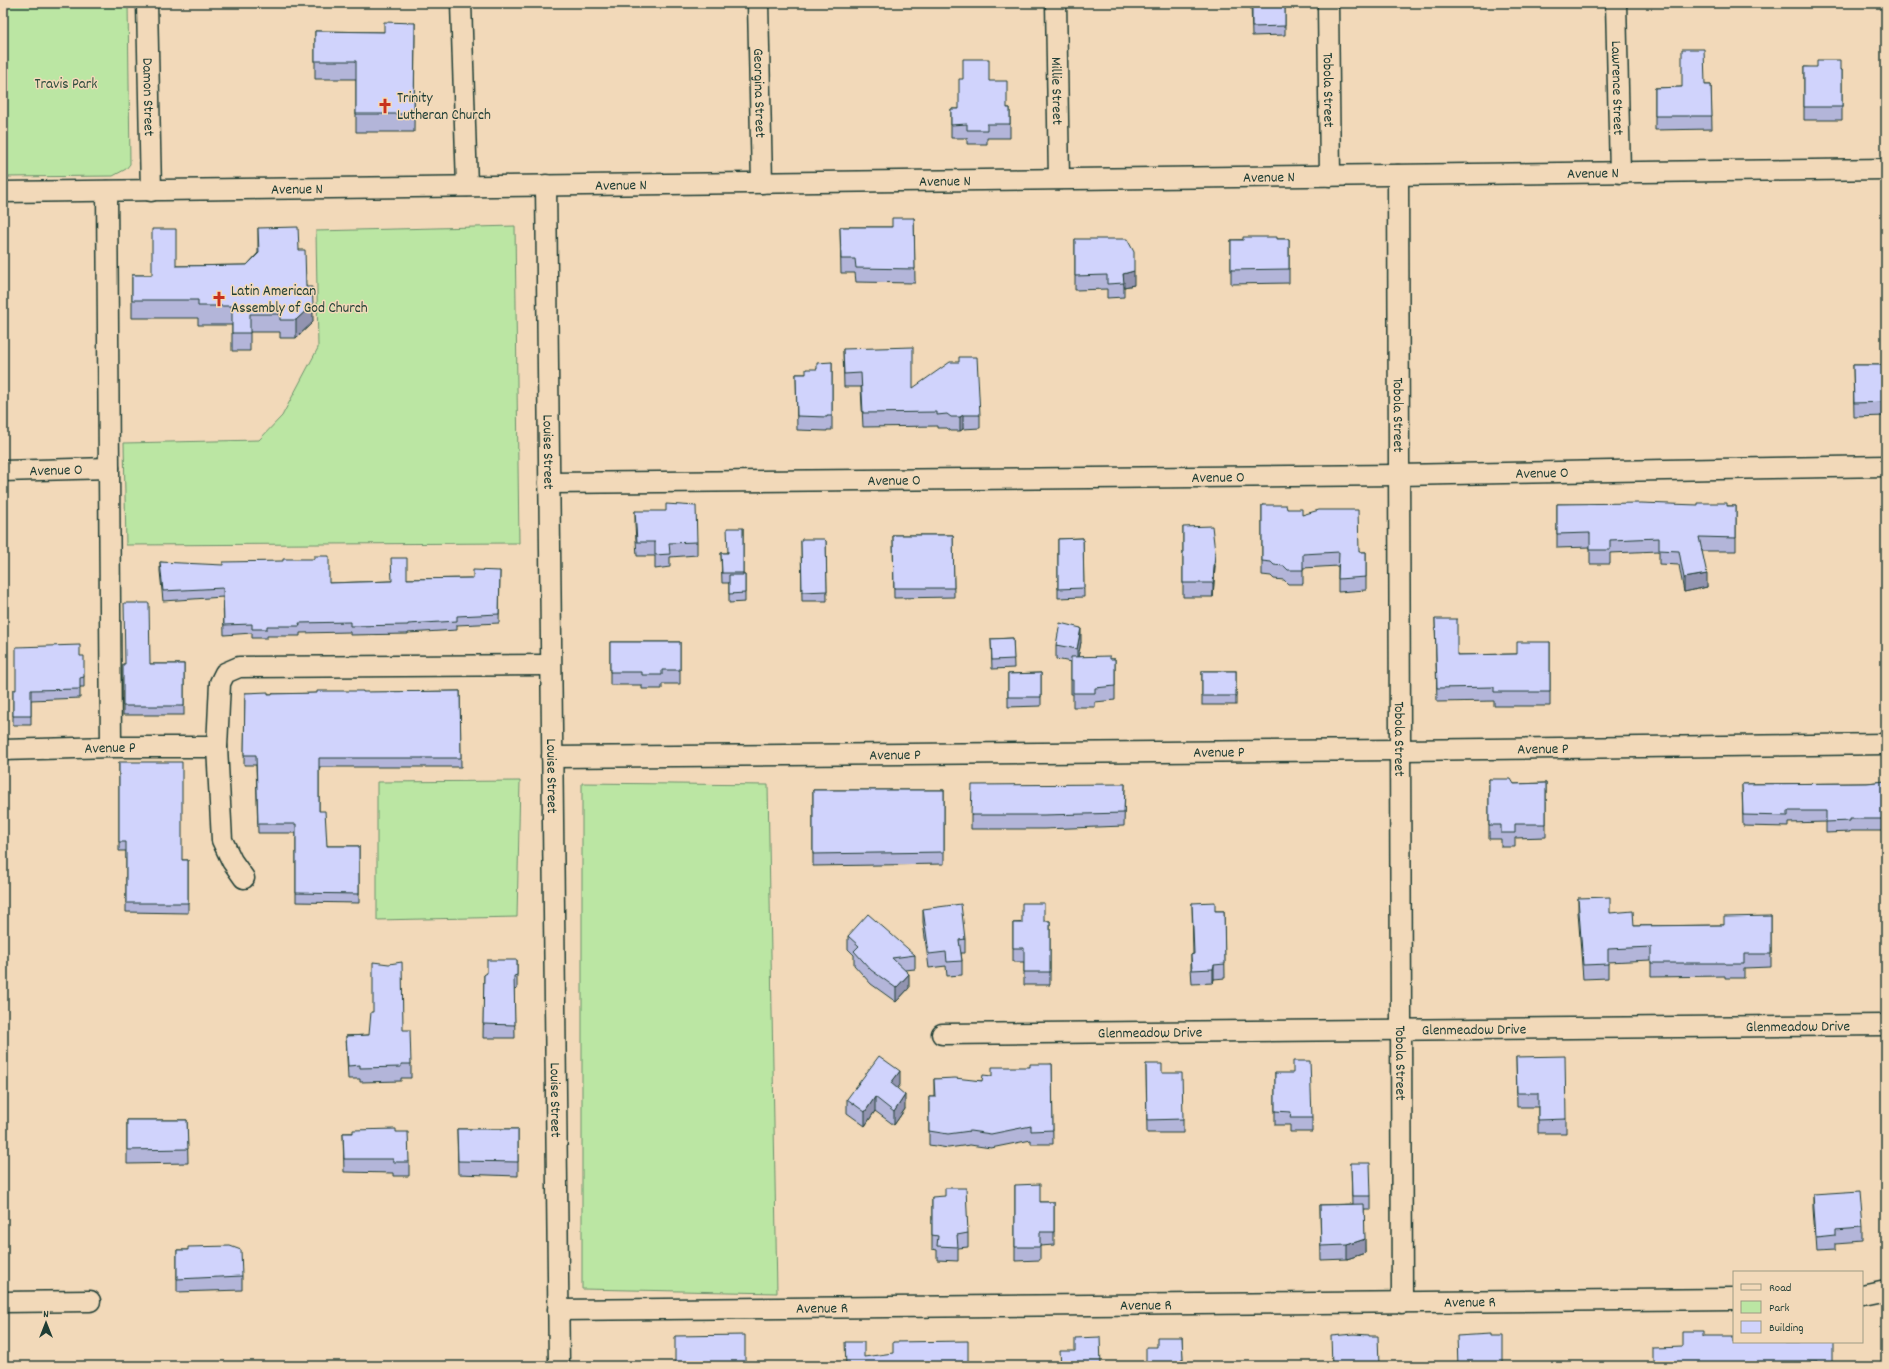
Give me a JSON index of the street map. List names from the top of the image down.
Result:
{
  "streets": {
    "street": [
      "Lawrence Street",
      "Tobola Street",
      "Millie Street",
      "Georgina Street",
      "Damon Street",
      "Avenue N",
      "Louise Street",
      "Avenue O",
      "Avenue P",
      "Glenmeadow Drive",
      "Avenue R"
    ]
  },
  "crossings": [
    ["Lawrence Street", "Avenue N"],
    ["Tobola Street", "Avenue N"],
    ["Tobola Street", "Avenue O"],
    ["Tobola Street", "Avenue P"],
    ["Tobola Street", "Glenmeadow Drive"],
    ["Tobola Street", "Avenue R"],
    ["Millie Street", "Avenue N"],
    ["Georgina Street", "Avenue N"],
    ["Damon Street", "Avenue N"],
    ["Avenue N", "Louise Street"],
    ["Louise Street", "Avenue O"],
    ["Louise Street", "Avenue P"],
    ["Louise Street", "Avenue R"]
  ],
  "parks": ["Travis Park"],
  "places": {
    "church": ["Trinity Lutheran Church", "Latin American Assembly of God Church"]
  },
  "legend": ["Road", "Park", "Building"],
  "north": "top"
}
